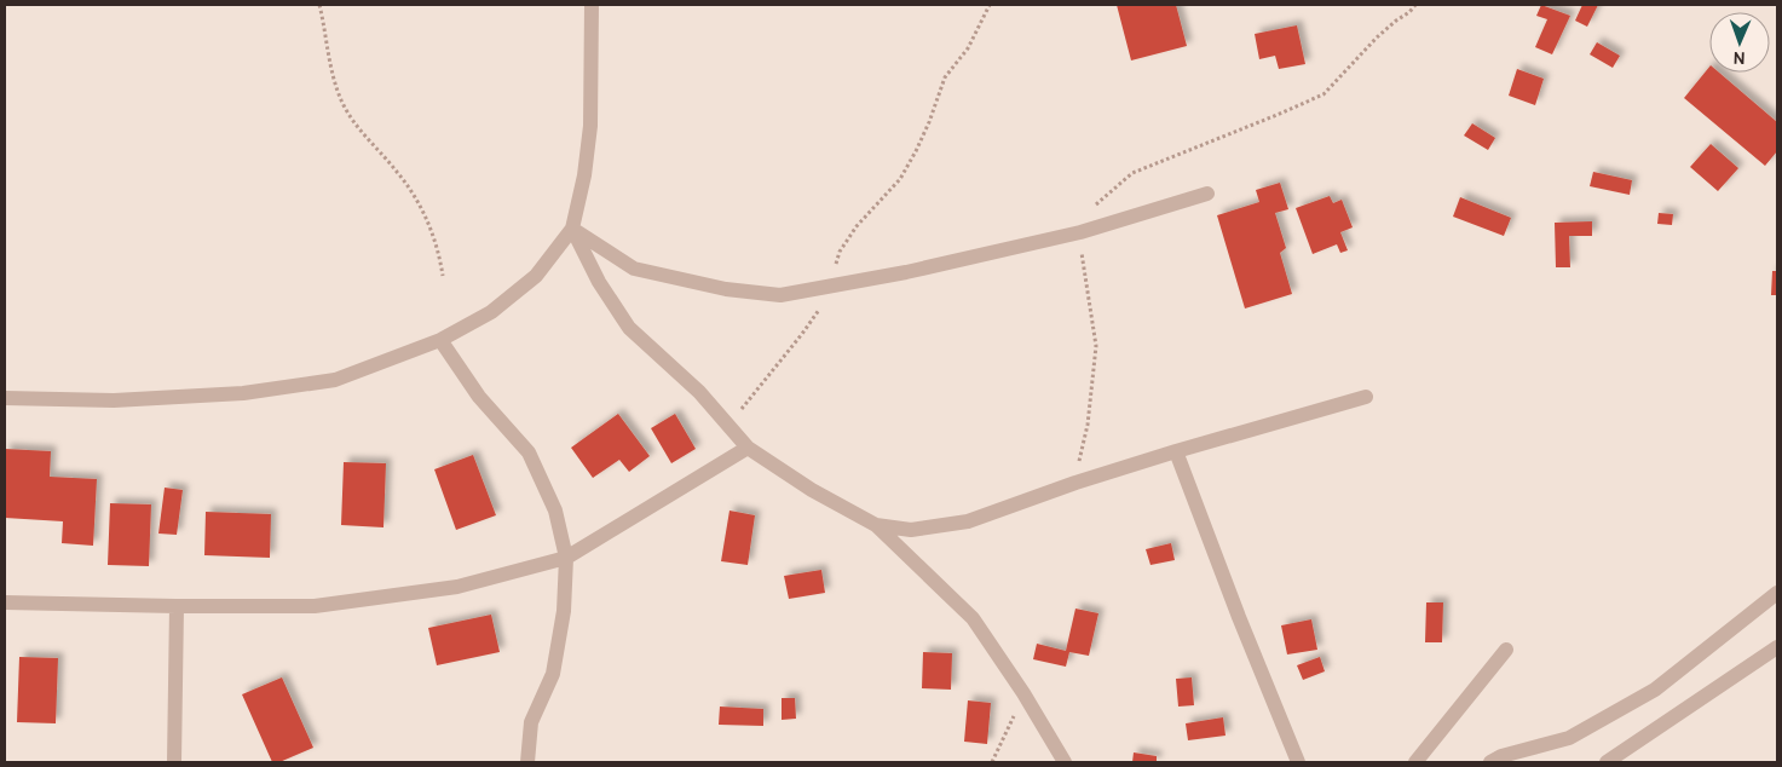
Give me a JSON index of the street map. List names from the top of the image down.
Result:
{
  "north": "bottom"
}
